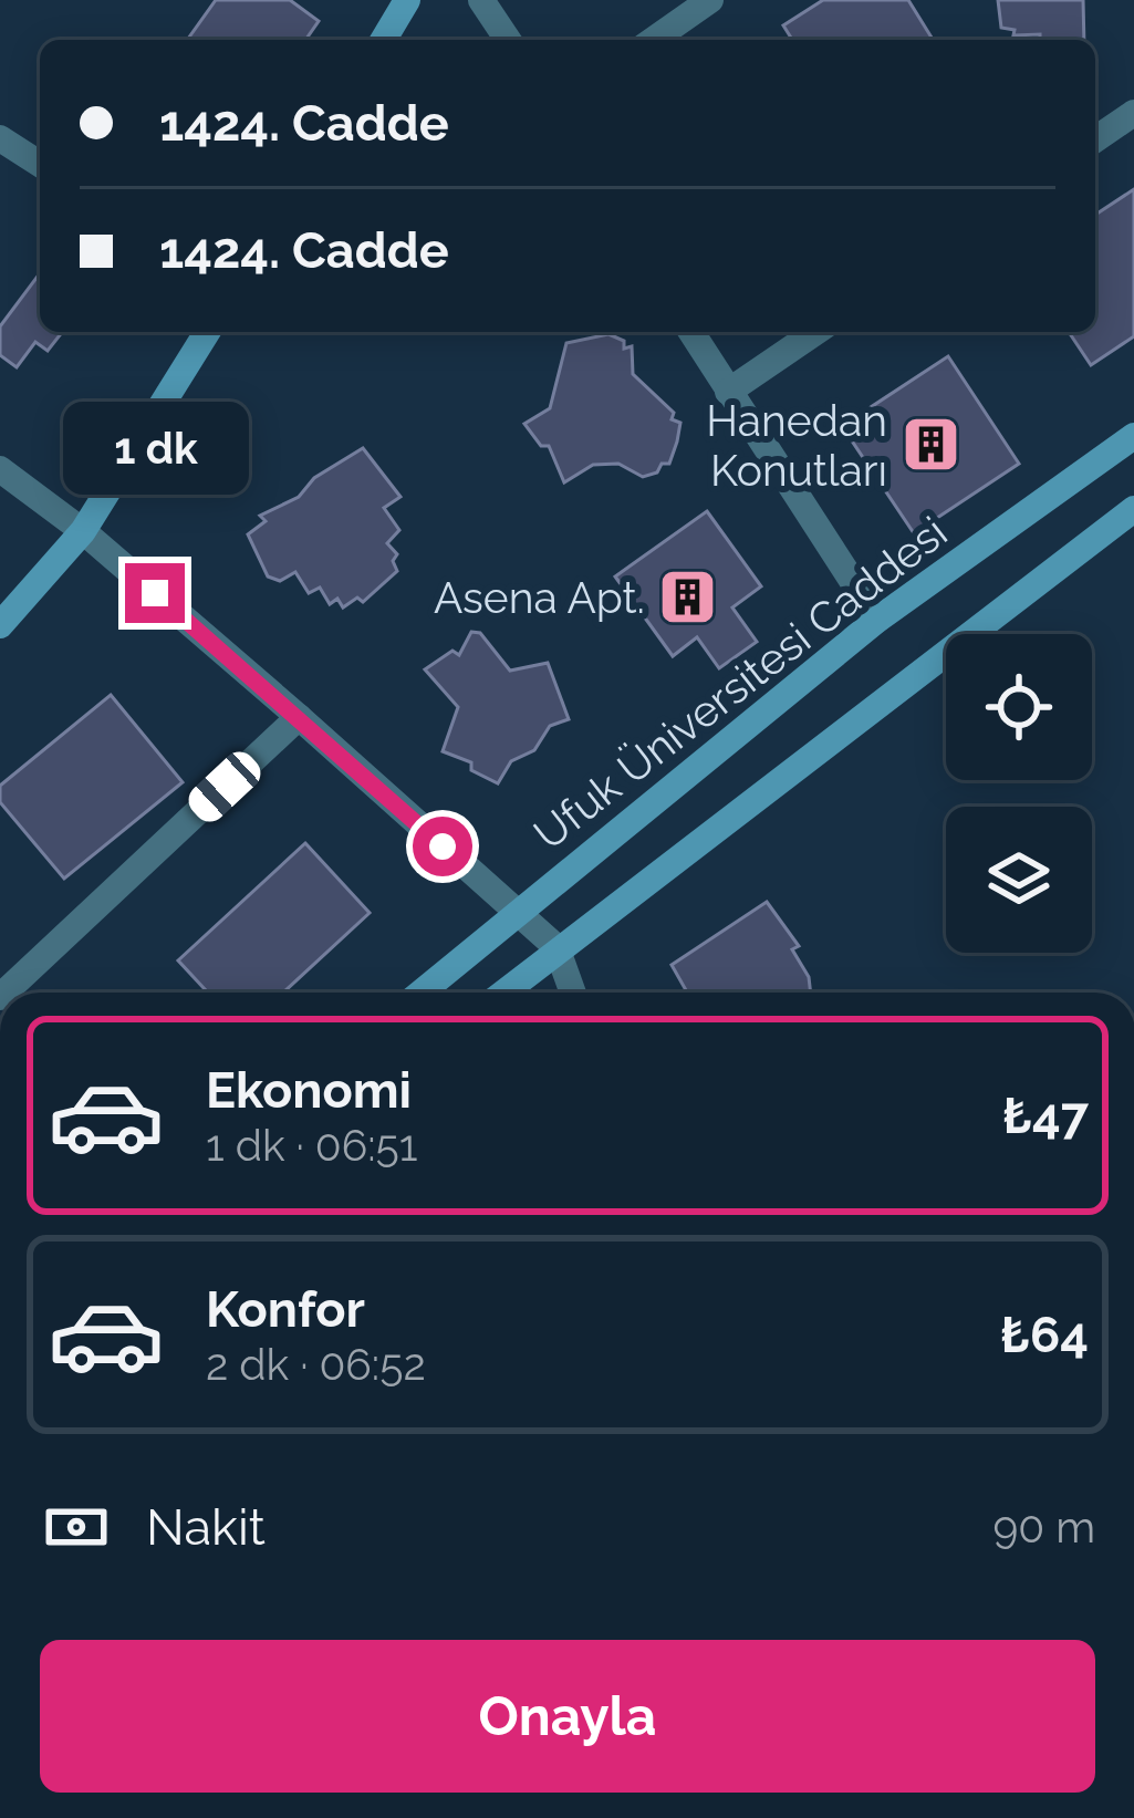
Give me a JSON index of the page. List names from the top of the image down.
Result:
{
  "streets": {
    "main road": ["Ufuk Üniversitesi Caddesi"]
  },
  "places": {
    "building": ["Hanedan Konutları", "Asena Apt."]
  },
  "page": {
    "banner": ["1424. Cadde", "1424. Cadde"],
    "bubble": "1 dk",
    "list": [
      {
        "name": "Ekonomi",
        "note": "1 dk · 06:51",
        "value": "₺47"
      },
      {
        "name": "Konfor",
        "note": "2 dk · 06:52",
        "value": "₺64"
      }
    ],
    "pay": ["Nakit", "90 m"],
    "buttons": "Onayla"
  }
}
